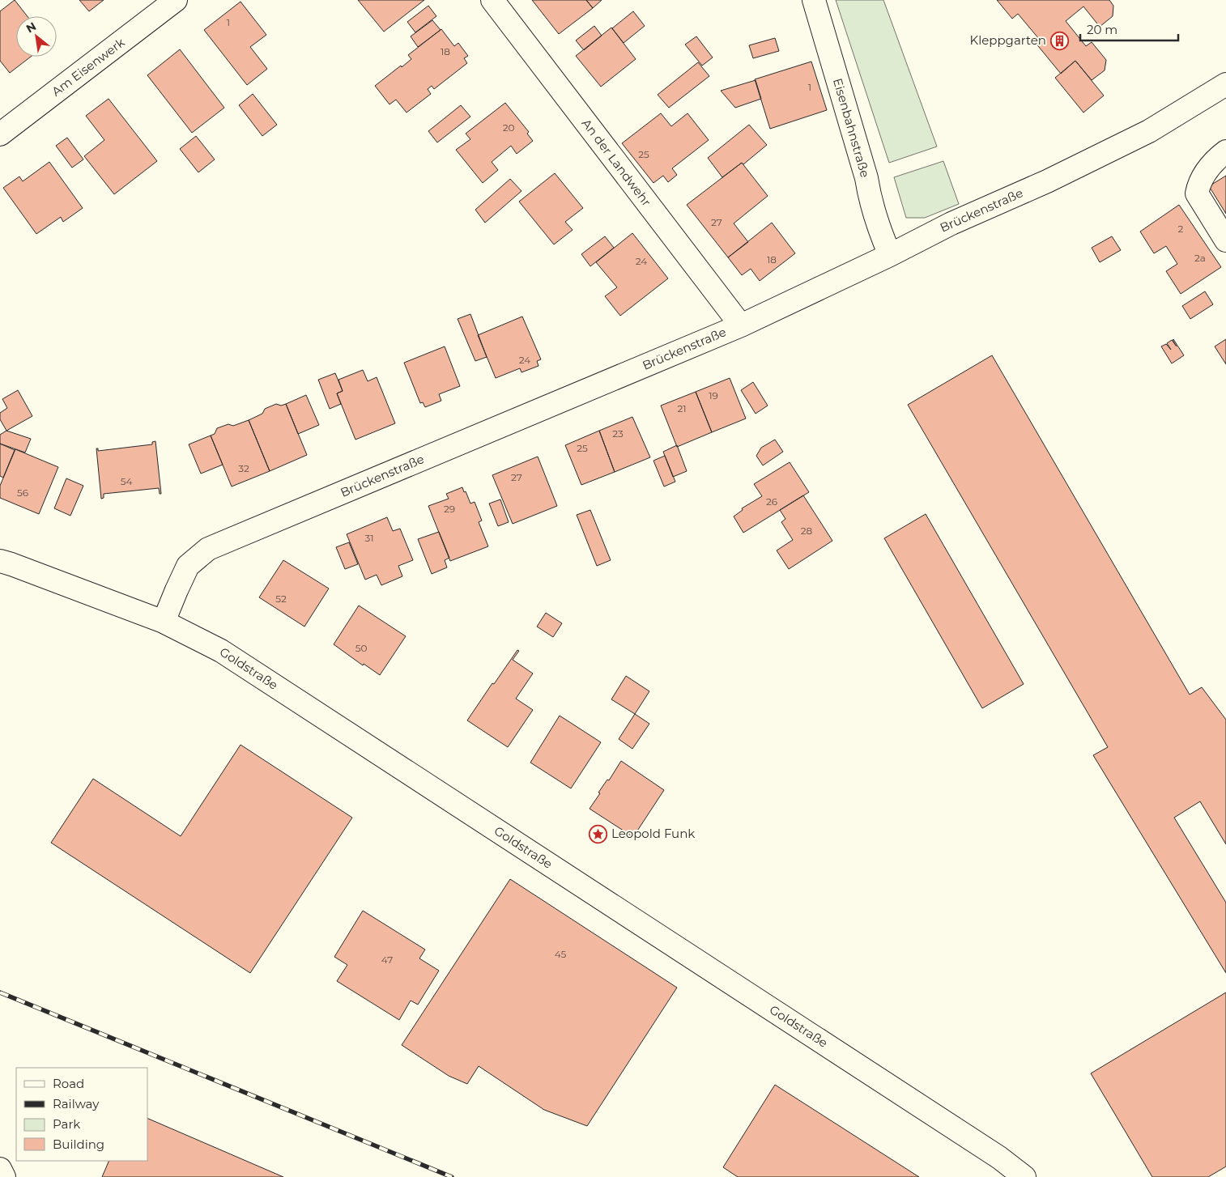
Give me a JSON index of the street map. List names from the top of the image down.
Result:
{
  "streets": {
    "street": [
      "Am Eisenwerk",
      "Eisenbahnstraße",
      "An der Landwehr",
      "Brückenstraße",
      "Goldstraße"
    ]
  },
  "crossings": [
    ["Eisenbahnstraße", "Brückenstraße"],
    ["An der Landwehr", "Brückenstraße"],
    ["Brückenstraße", "Goldstraße"]
  ],
  "places": {
    "building": ["Kleppgarten"],
    "place": ["Leopold Funk"]
  },
  "house_numbers": [
    "1",
    "18",
    "1",
    "20",
    "25",
    "27",
    "2",
    "2a",
    "18",
    "24",
    "24",
    "19",
    "21",
    "23",
    "25",
    "32",
    "27",
    "54",
    "56",
    "26",
    "29",
    "28",
    "31",
    "52",
    "50",
    "45",
    "47"
  ],
  "legend": [
    "Road",
    "Railway",
    "Park",
    "Building"
  ],
  "scale_bar": "20 m",
  "north": "top left"
}
